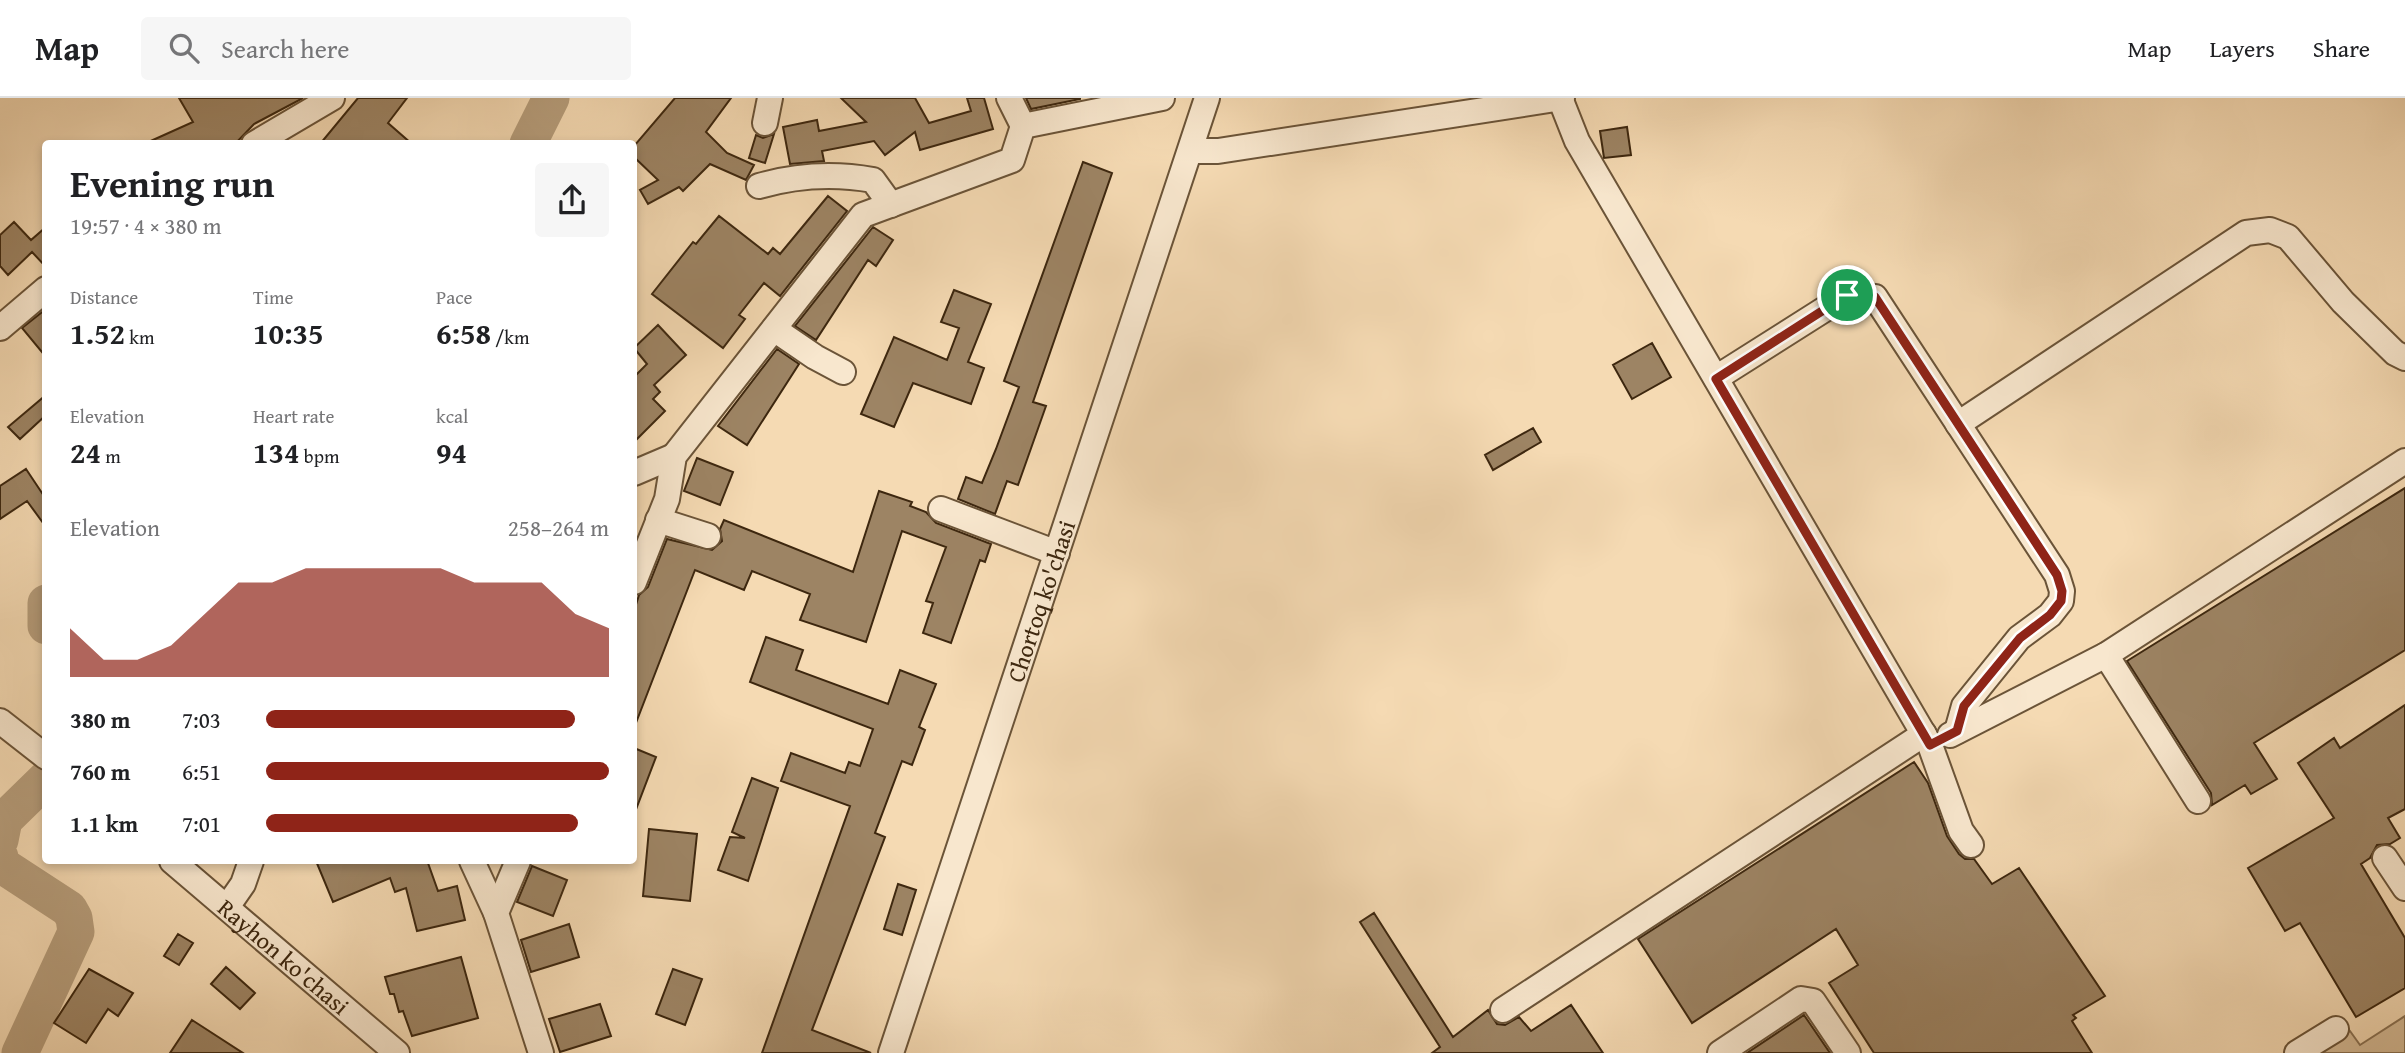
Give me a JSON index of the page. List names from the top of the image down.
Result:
{
  "streets": {
    "street": ["Chortoq ko'chasi", "Rayhon ko'chasi"]
  },
  "page": {
    "header": "Map",
    "search": "Search here",
    "nav": ["Map", "Layers", "Share"],
    "heading": ["Evening run", "19:57 · 4 × 380 m"],
    "stats": [
      ["Distance", "1.52 km"],
      ["Time", "10:35"],
      ["Pace", "6:58 /km"],
      ["Elevation", "24 m"],
      ["Heart rate", "134 bpm"],
      ["kcal", "94"]
    ],
    "chart": ["Elevation", "258–264 m"],
    "list": [
      {
        "name": "380 m",
        "note": "7:03"
      },
      {
        "name": "760 m",
        "note": "6:51"
      },
      {
        "name": "1.1 km",
        "note": "7:01"
      }
    ]
  }
}
